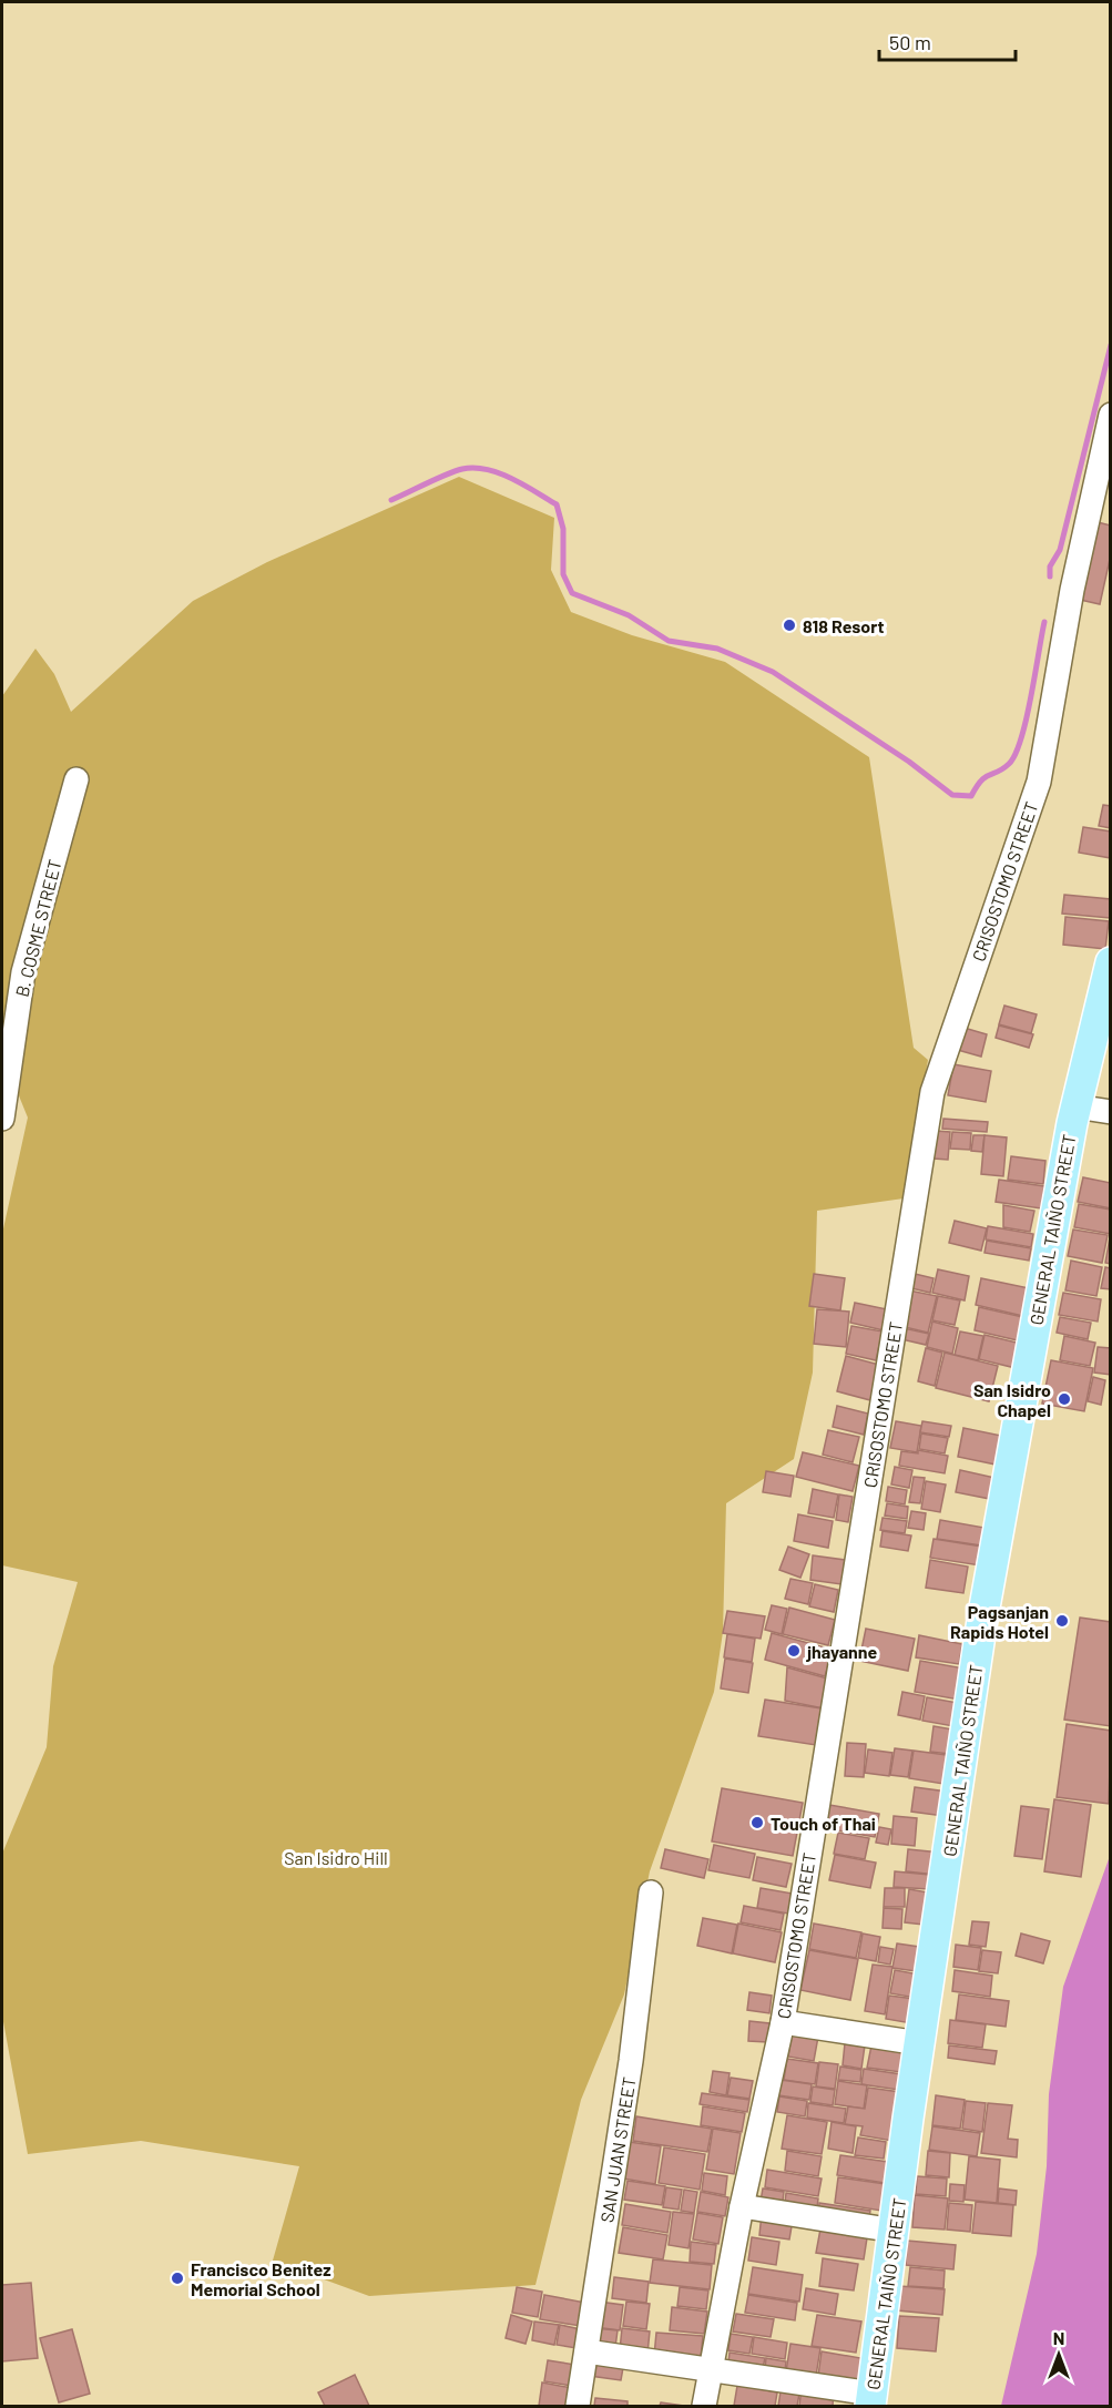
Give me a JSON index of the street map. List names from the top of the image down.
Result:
{
  "streets": {
    "main road": ["GENERAL TAIÑO STREET"],
    "street": ["CRISOSTOMO STREET", "B. COSME STREET", "SAN JUAN STREET"]
  },
  "parks": ["San Isidro Hill"],
  "places": [
    "818 Resort",
    "San Isidro Chapel",
    "Pagsanjan Rapids Hotel",
    "jhayanne",
    "Touch of Thai",
    "Francisco Benitez Memorial School"
  ],
  "scale_bar": "50 m",
  "north": "top"
}
